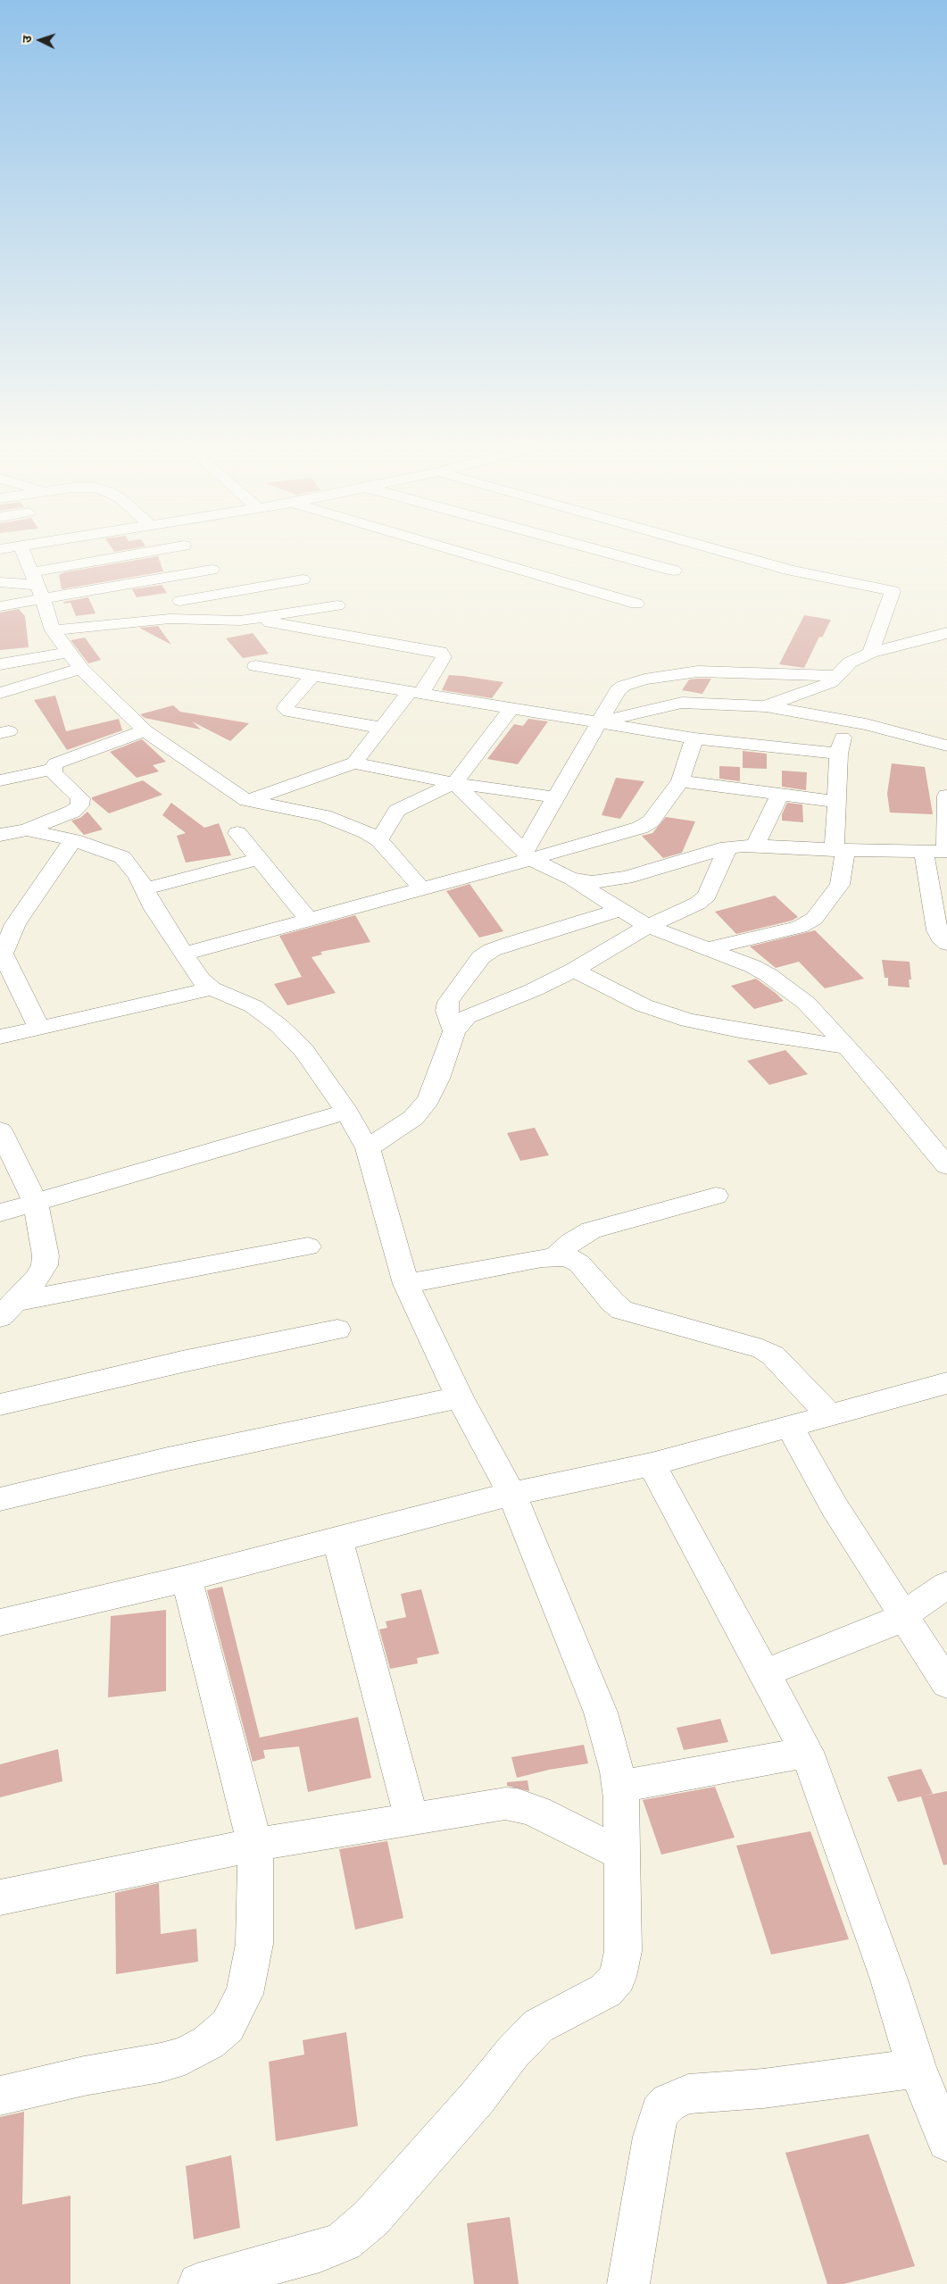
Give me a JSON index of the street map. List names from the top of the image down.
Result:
{
  "north": "left"
}
